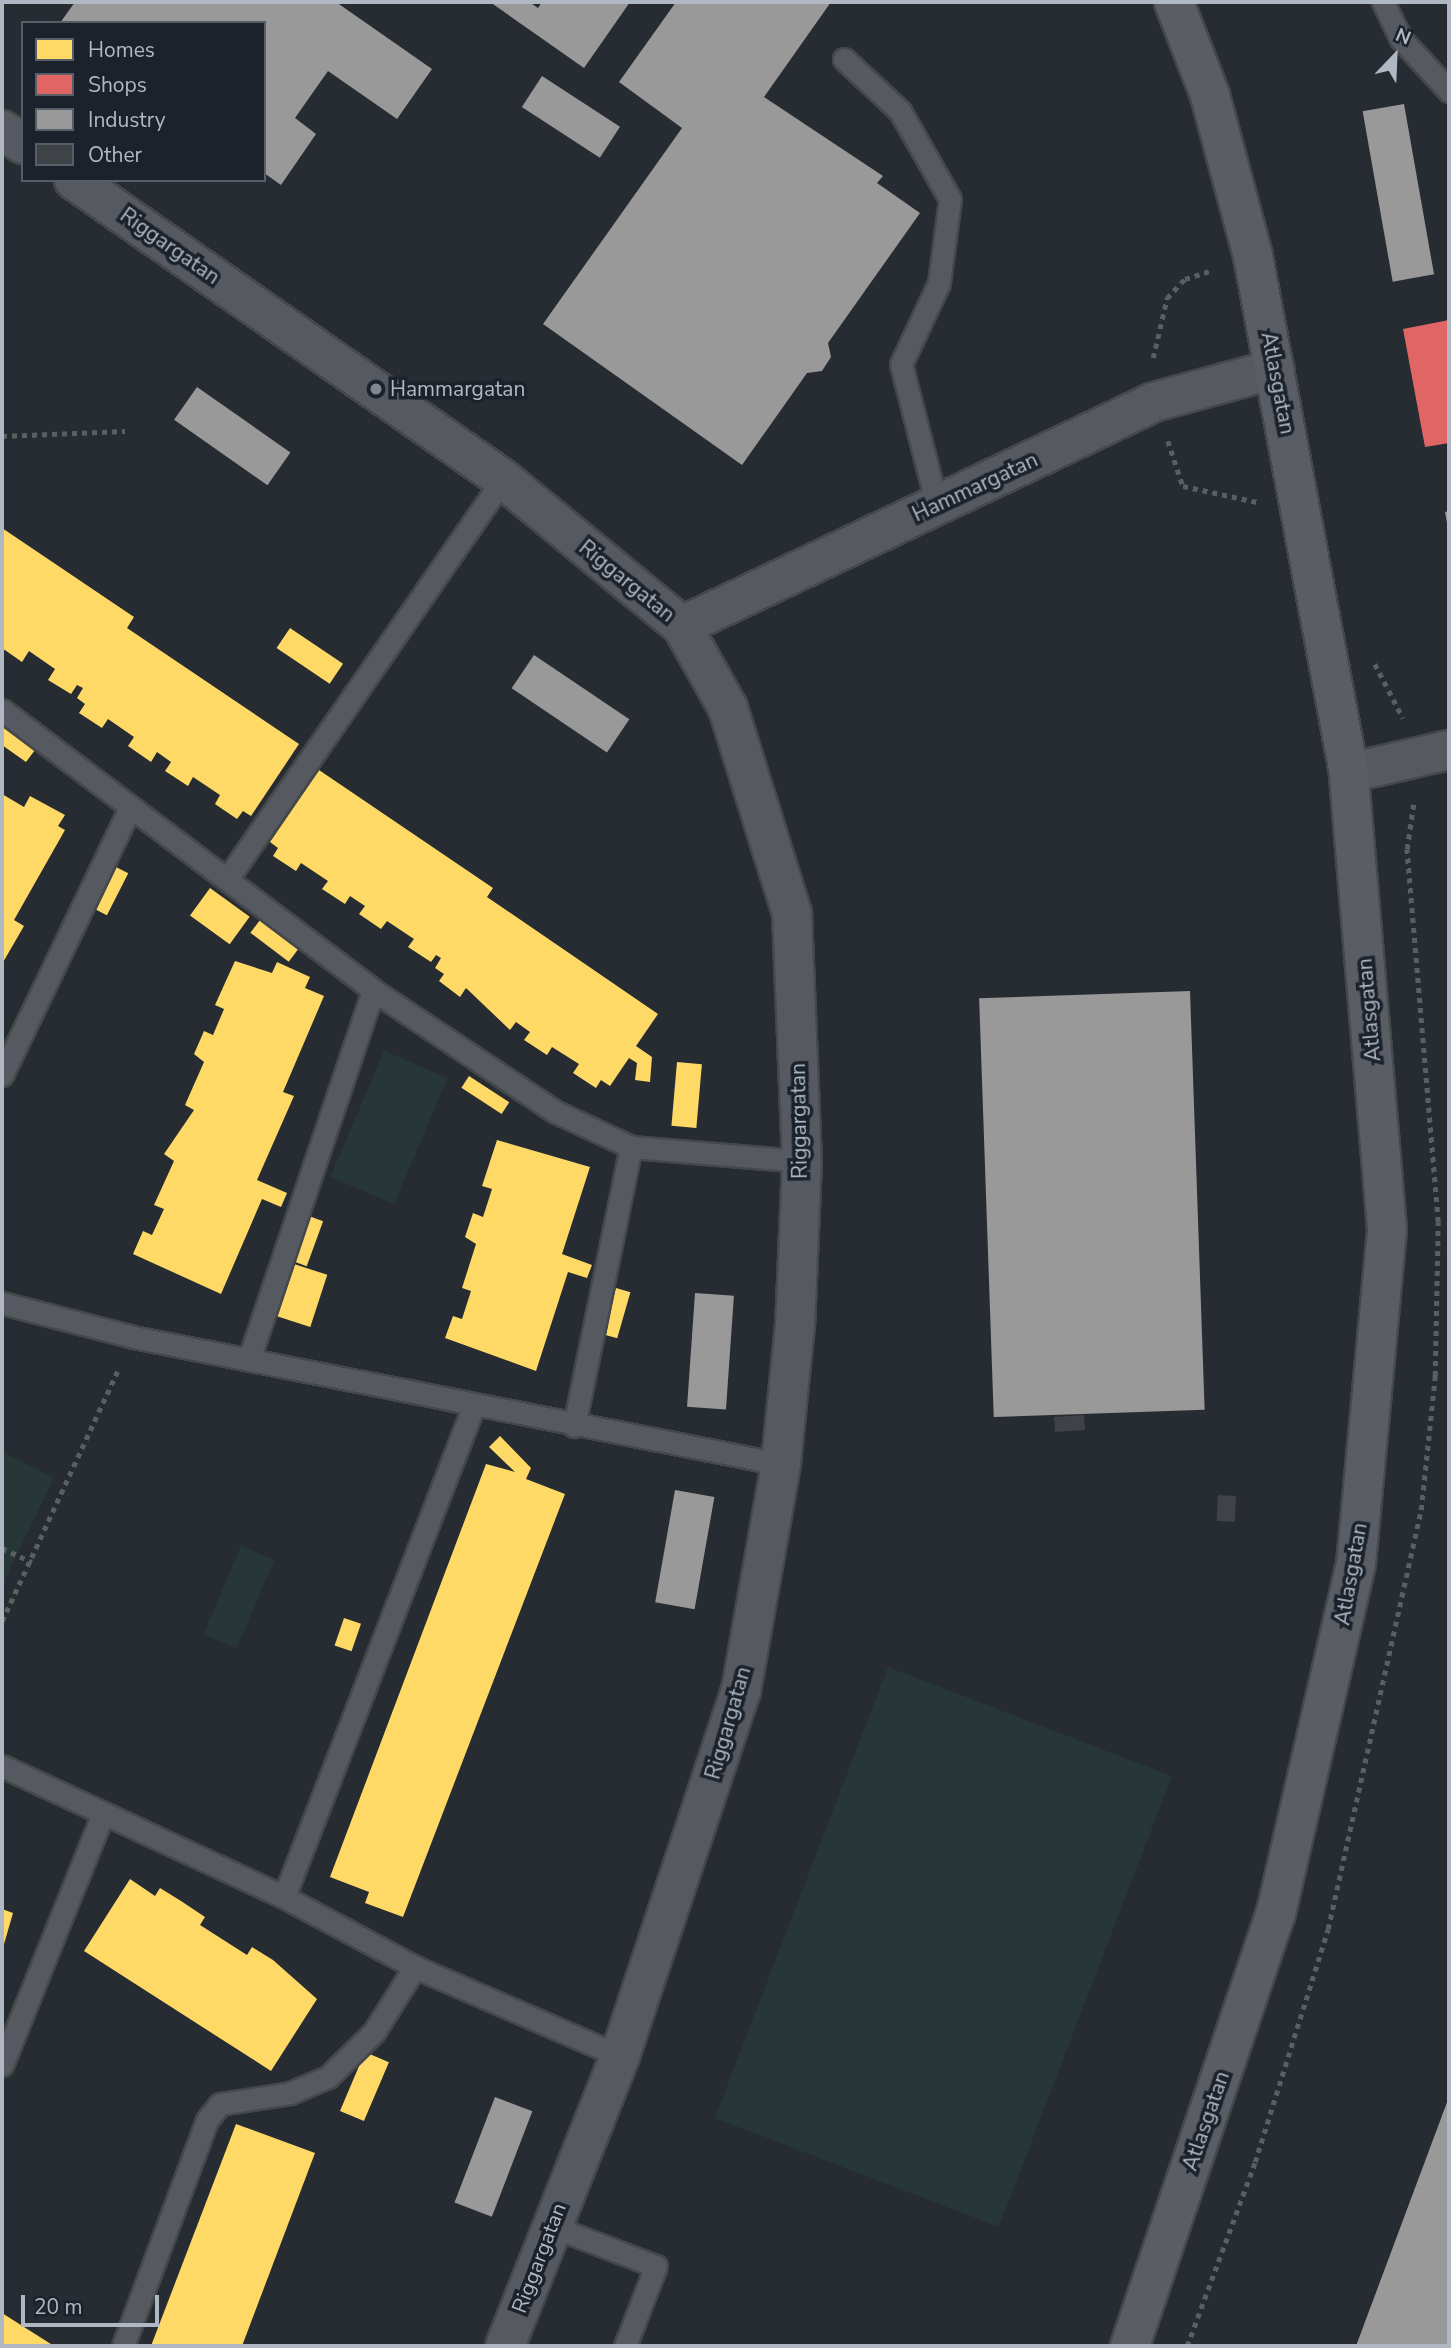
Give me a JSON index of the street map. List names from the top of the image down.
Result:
{
  "streets": {
    "street": ["Riggargatan", "Atlasgatan", "Hammargatan"]
  },
  "crossings": [
    ["Riggargatan", "Hammargatan"],
    ["Atlasgatan", "Hammargatan"]
  ],
  "places": ["Hammargatan"],
  "legend": [
    "Homes",
    "Shops",
    "Industry",
    "Other"
  ],
  "scale_bar": "20 m",
  "north": "top right"
}
